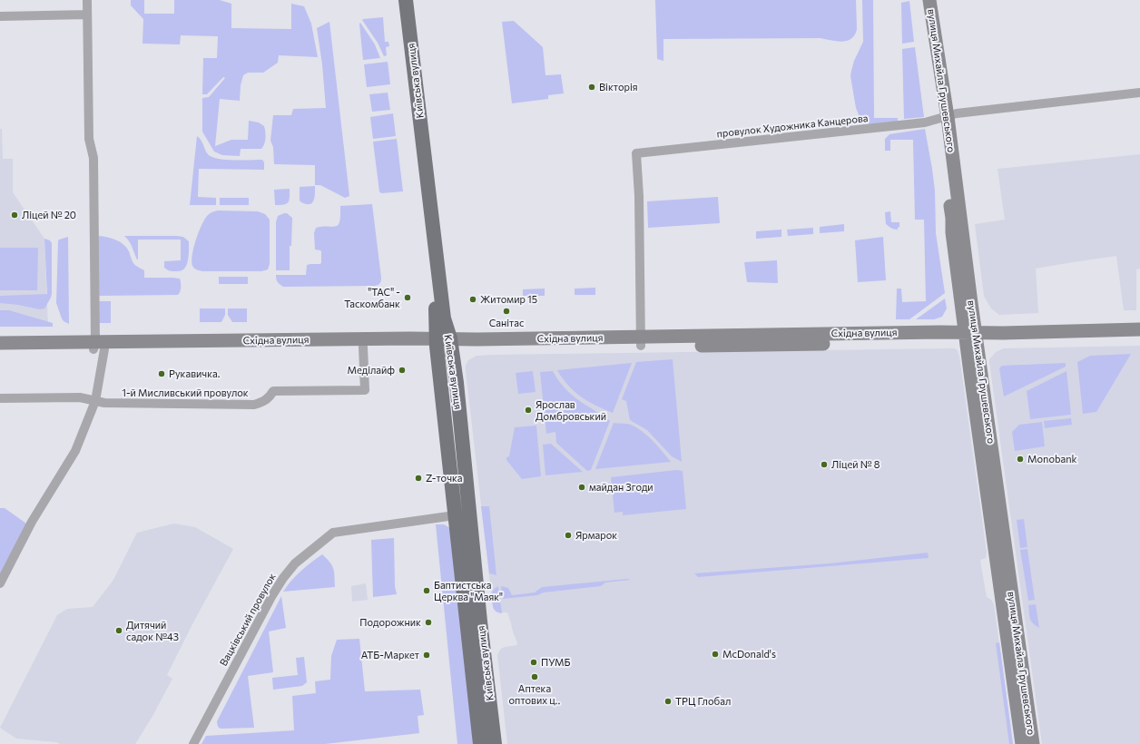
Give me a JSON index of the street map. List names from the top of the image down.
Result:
{
  "streets": {
    "main road": ["Київська вулиця", "вулиця Михайла Грушевського", "Східна вулиця"],
    "street": ["провулок Художника Канцерова", "1-й Мисливський провулок", "Вацківський провулок"]
  },
  "crossings": [
    ["Київська вулиця", "Східна вулиця"],
    ["Київська вулиця", "Вацківський провулок"],
    ["вулиця Михайла Грушевського", "провулок Художника Канцерова"],
    ["вулиця Михайла Грушевського", "Східна вулиця"],
    ["провулок Художника Канцерова", "Східна вулиця"],
    ["Східна вулиця", "1-й Мисливський провулок"]
  ],
  "places": [
    "Вікторія",
    "Ліцей № 20",
    "\"ТАС\" - Таскомбанк",
    "Житомир 15",
    "Санітас",
    "Меділайф",
    "Рукавичка.",
    "Ярослав Домбровський",
    "Monobank",
    "Ліцей № 8",
    "Z-точка",
    "майдан Згоди",
    "Ярмарок",
    "Баптистська Церква \"Маяк\"",
    "Подорожник",
    "Дитячий садок №43",
    "McDonald's",
    "АТБ-Маркет",
    "ПУМБ",
    "Аптека оптових ц‥",
    "ТРЦ Глобал"
  ]
}
